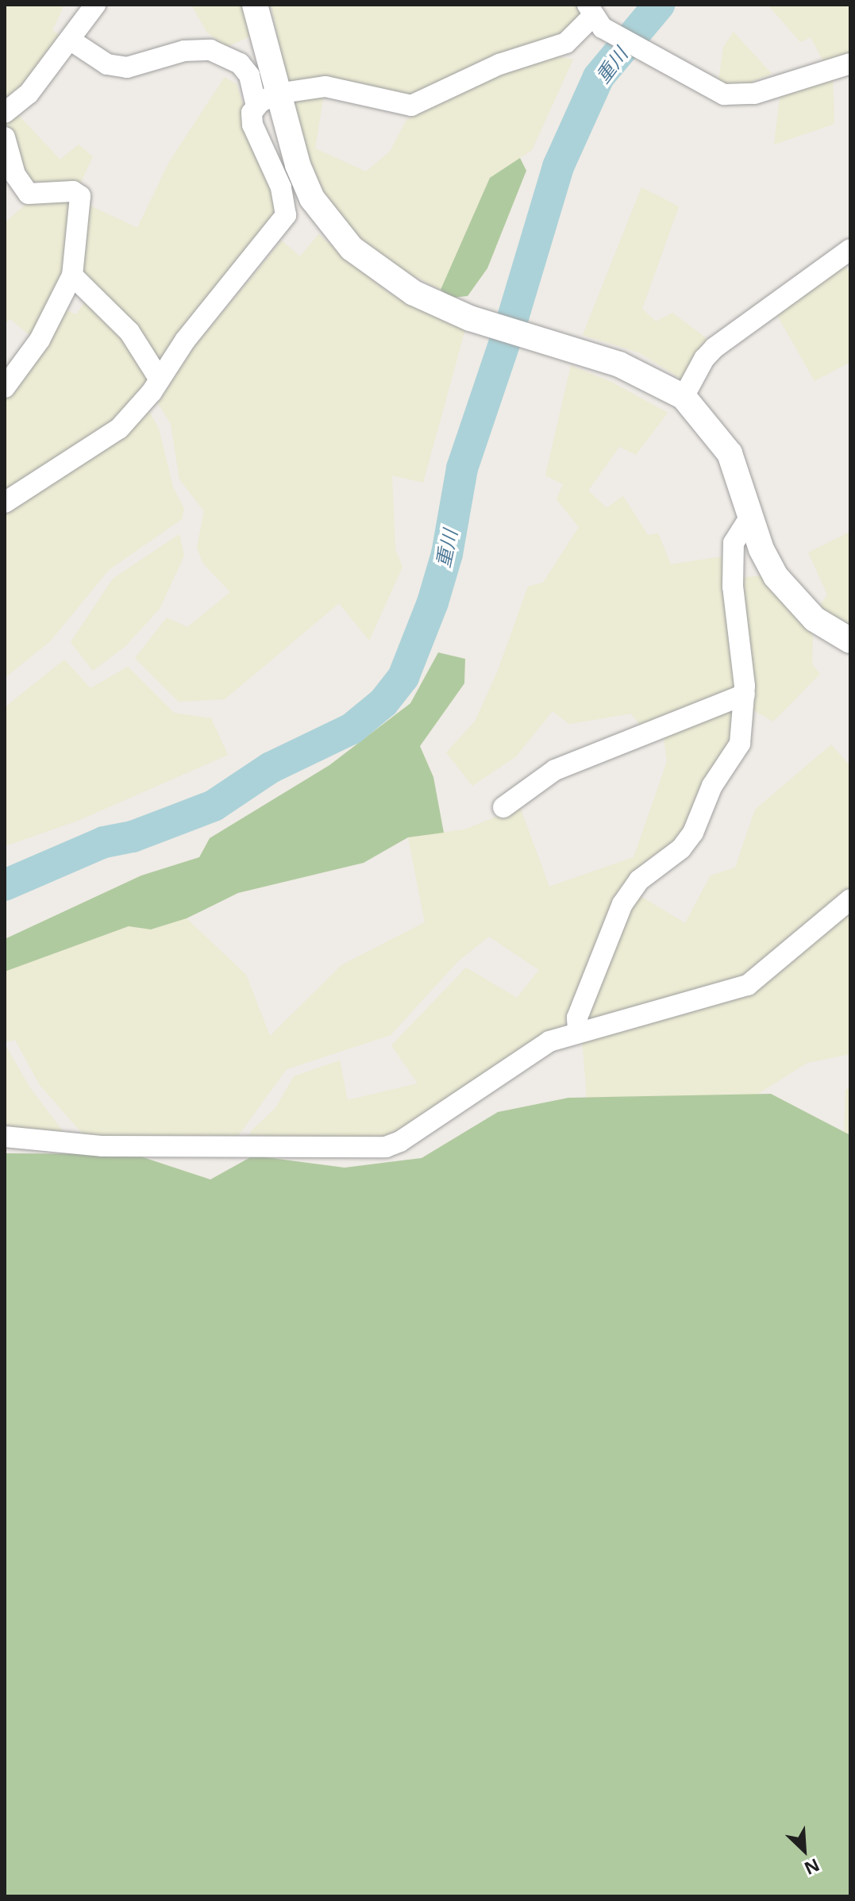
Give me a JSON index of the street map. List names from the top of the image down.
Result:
{
  "water": ["重川"],
  "north": "bottom right"
}
